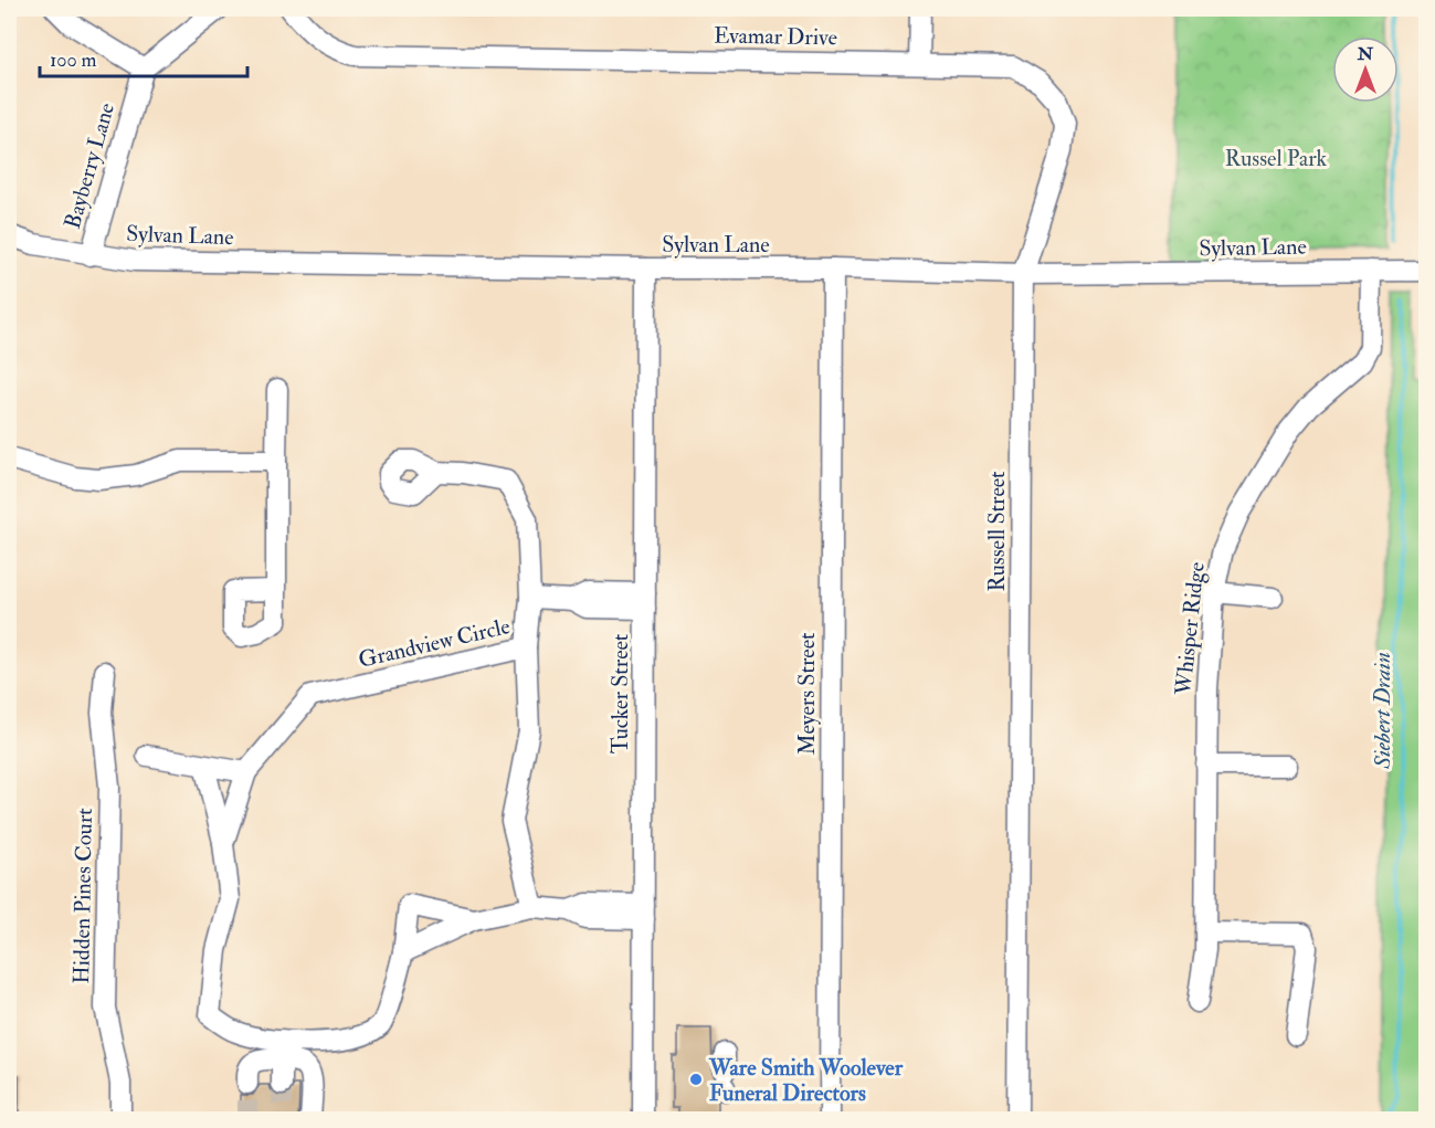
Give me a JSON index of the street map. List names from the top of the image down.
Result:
{
  "streets": {
    "street": [
      "Evamar Drive",
      "Bayberry Lane",
      "Sylvan Lane",
      "Russell Street",
      "Whisper Ridge",
      "Grandview Circle",
      "Tucker Street",
      "Meyers Street",
      "Hidden Pines Court"
    ]
  },
  "crossings": [
    ["Evamar Drive", "Russell Street"],
    ["Bayberry Lane", "Sylvan Lane"],
    ["Sylvan Lane", "Russell Street"],
    ["Sylvan Lane", "Whisper Ridge"],
    ["Sylvan Lane", "Tucker Street"],
    ["Sylvan Lane", "Meyers Street"],
    ["Grandview Circle", "Tucker Street"]
  ],
  "water": ["Siebert Drain"],
  "parks": ["Russel Park"],
  "places": ["Ware Smith Woolever Funeral Directors"],
  "scale_bar": "100 m",
  "north": "top"
}
